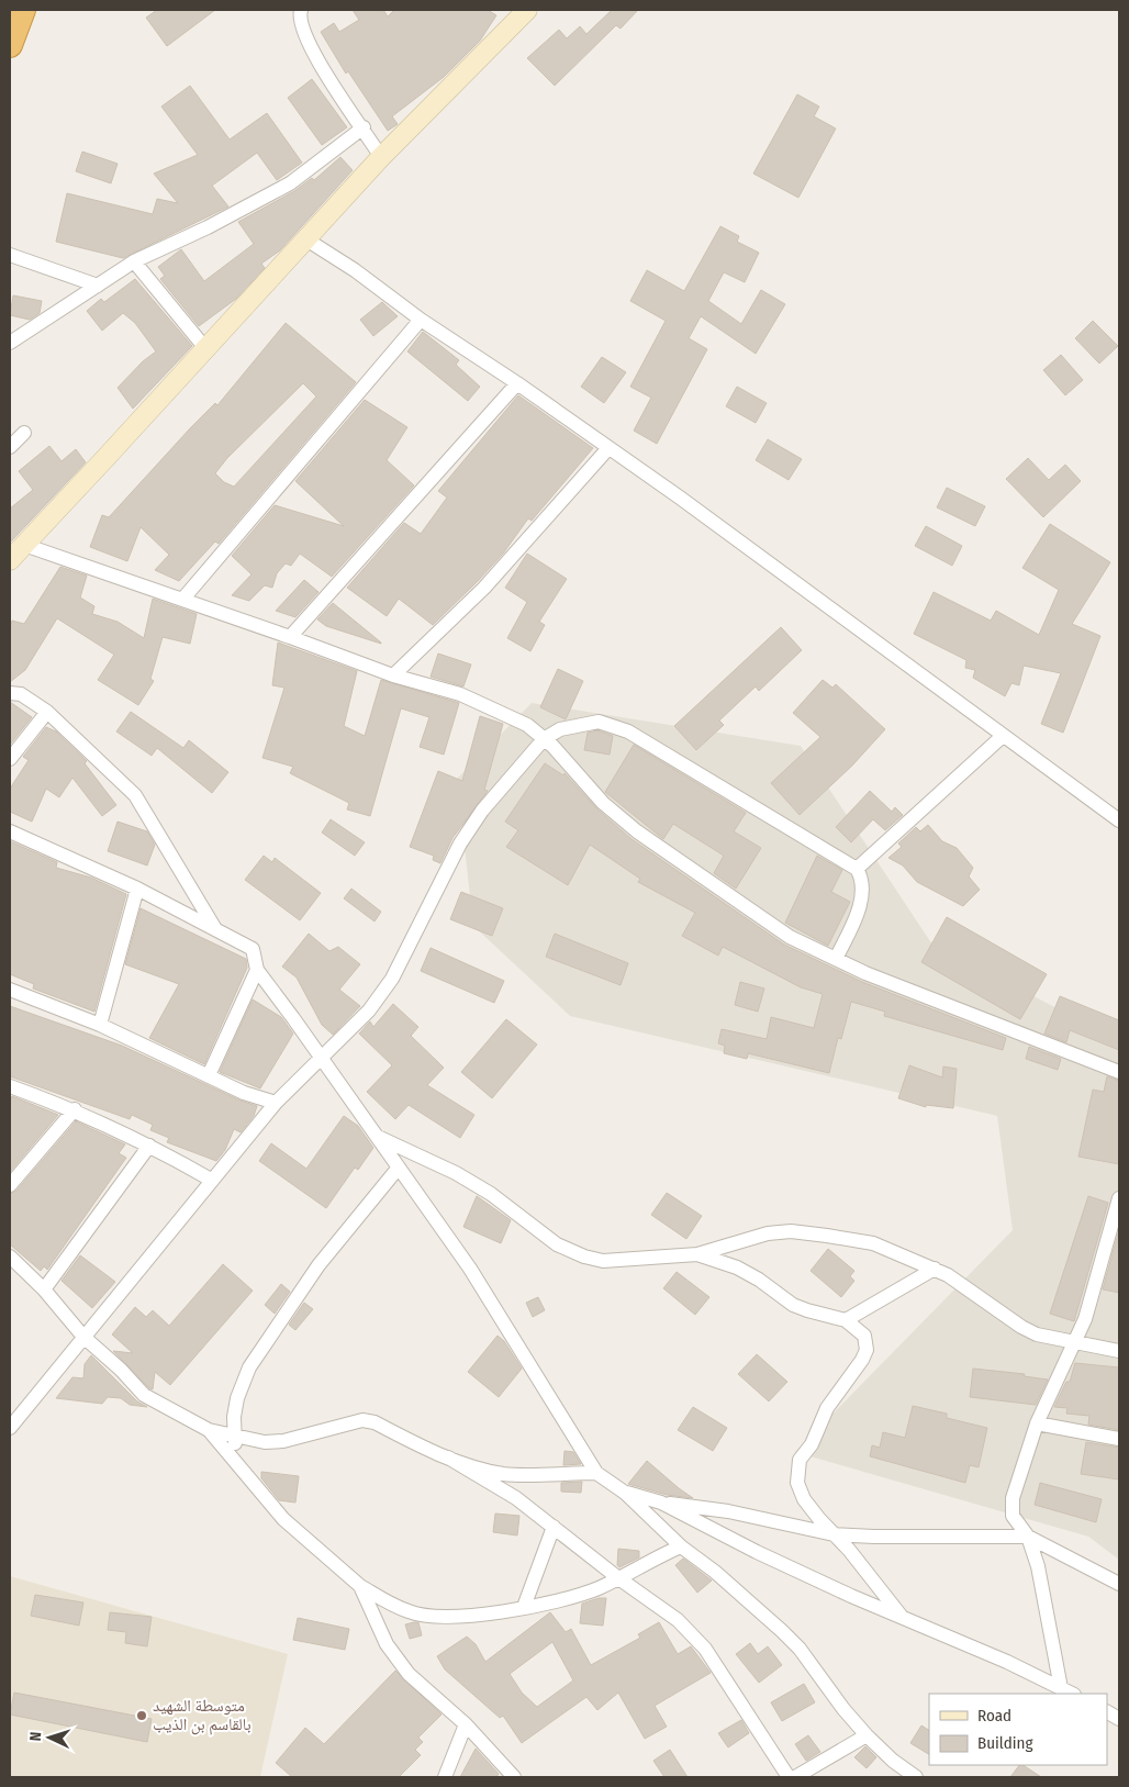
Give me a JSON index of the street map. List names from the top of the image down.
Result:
{
  "places": ["متوسطة الشهيد بالقاسم بن الذيب"],
  "legend": ["Road", "Building"],
  "north": "left"
}
